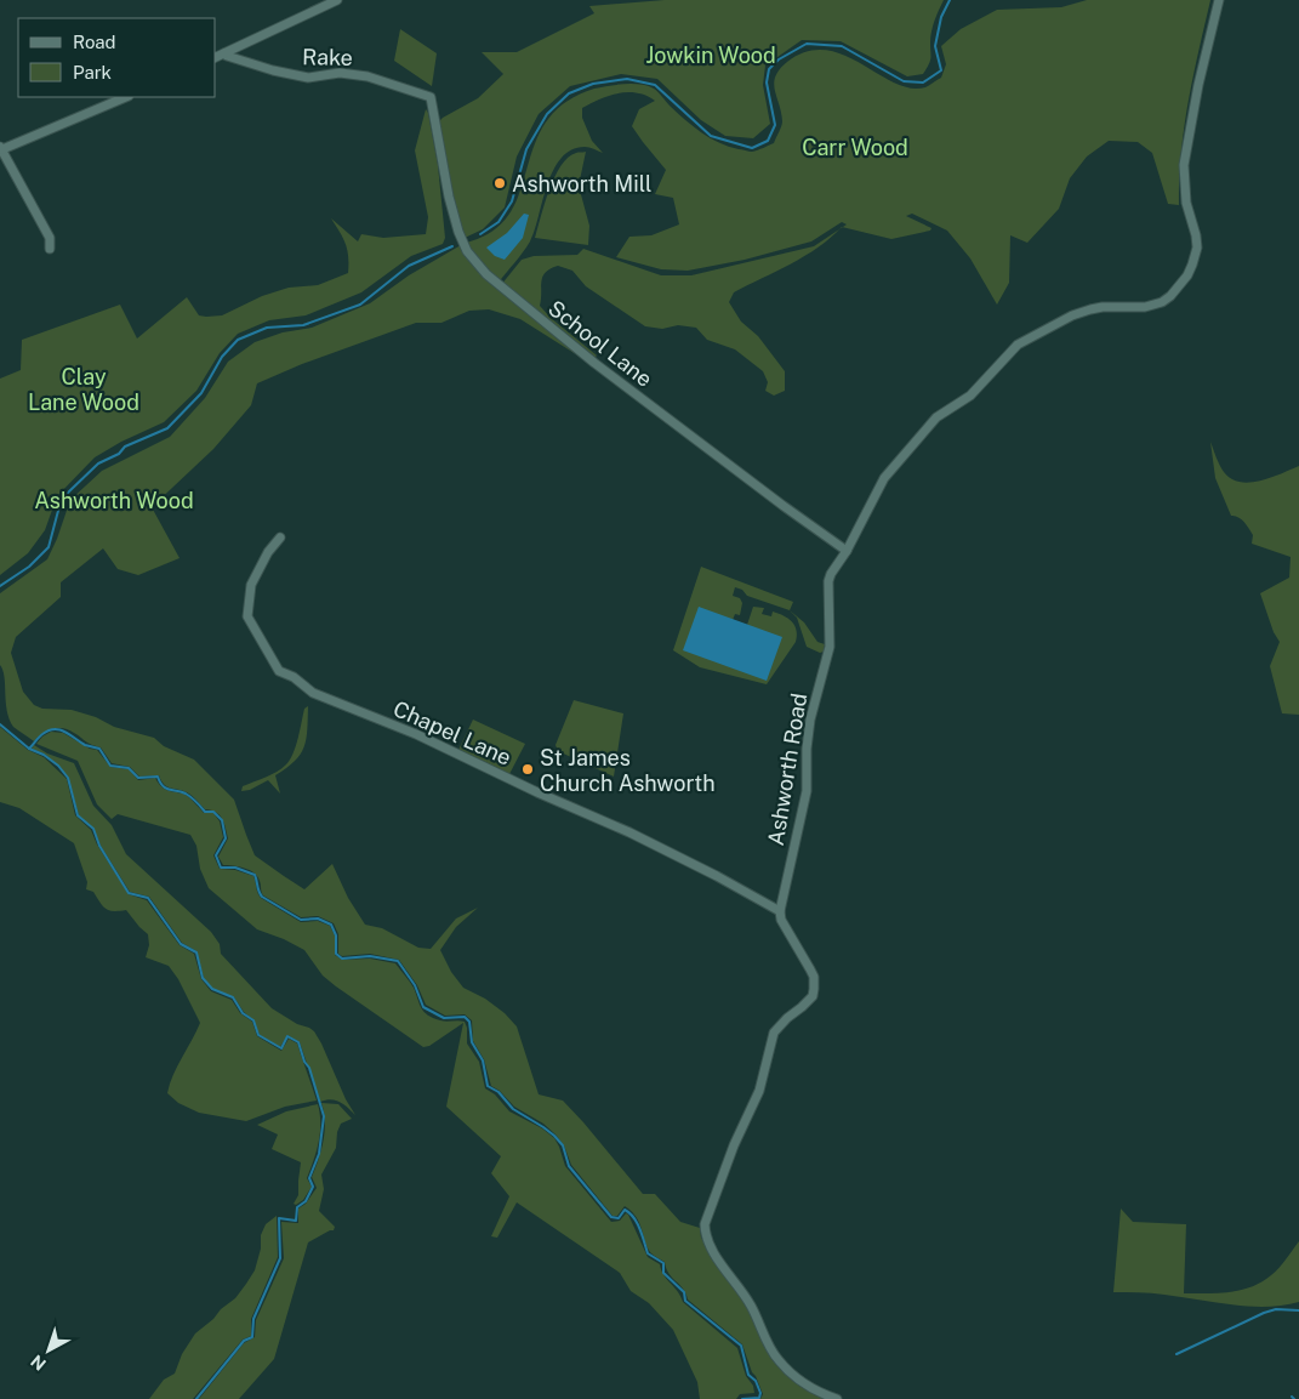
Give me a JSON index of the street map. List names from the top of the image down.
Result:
{
  "streets": {
    "street": [
      "Rake",
      "School Lane",
      "Chapel Lane",
      "Ashworth Road"
    ]
  },
  "crossings": [
    ["Rake", "School Lane"],
    ["School Lane", "Ashworth Road"],
    ["Chapel Lane", "Ashworth Road"]
  ],
  "parks": [
    "Jowkin Wood",
    "Carr Wood",
    "Clay Lane Wood",
    "Ashworth Wood"
  ],
  "places": ["Ashworth Mill", "St James Church Ashworth"],
  "legend": ["Road", "Park"],
  "north": "bottom left"
}
